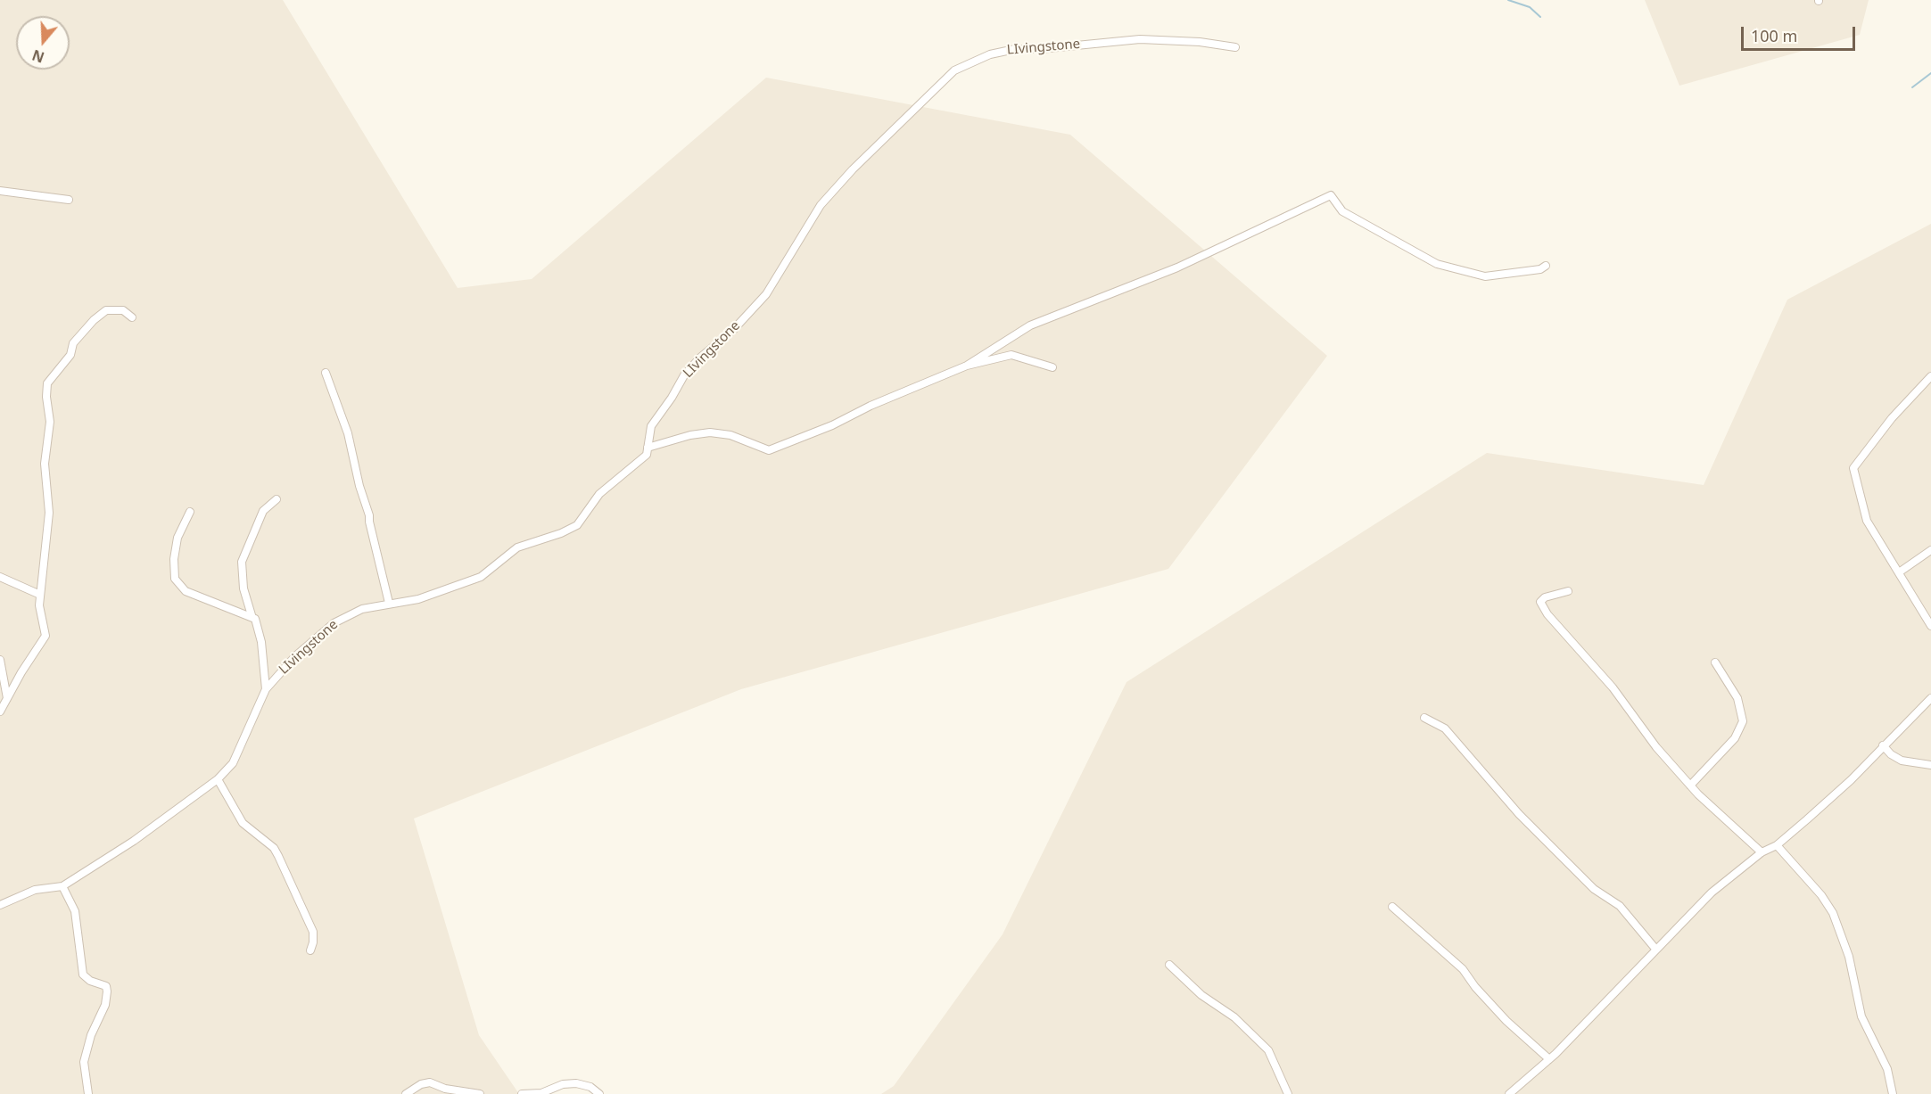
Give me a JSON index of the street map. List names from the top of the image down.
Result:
{
  "streets": {
    "street": ["LIvingstone"]
  },
  "scale_bar": "100 m",
  "north": "bottom"
}
